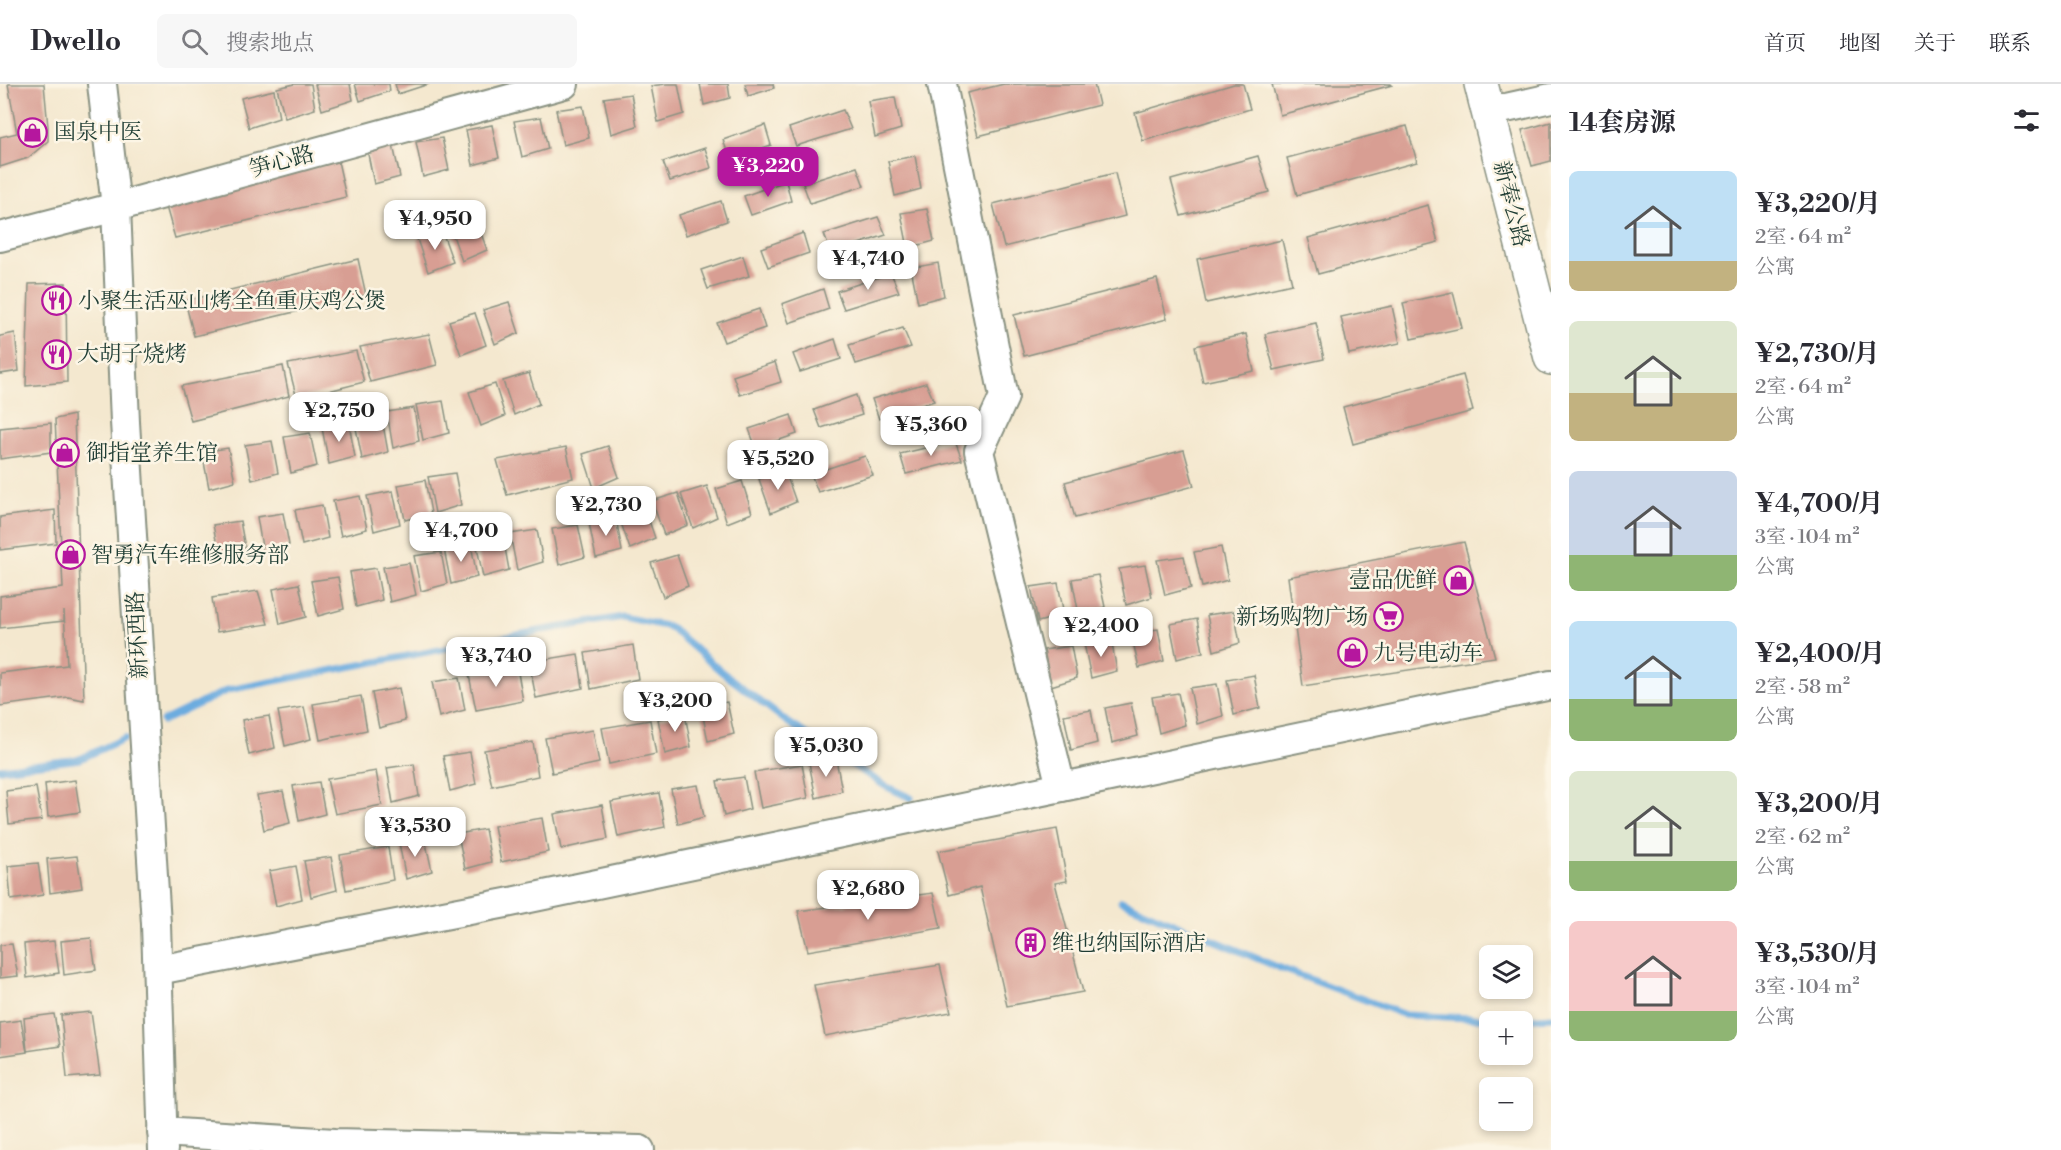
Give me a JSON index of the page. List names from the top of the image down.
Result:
{
  "streets": {
    "main road": ["新奉公路"],
    "street": ["笋心路", "新环西路"]
  },
  "crossings": [
    ["笋心路", "新环西路"]
  ],
  "places": {
    "shop": [
      "国泉中医",
      "御指堂养生馆",
      "智勇汽车维修服务部",
      "壹品优鲜",
      "九号电动车"
    ],
    "restaurant": ["小聚生活巫山烤全鱼重庆鸡公煲", "大胡子烧烤"],
    "supermarket": ["新场购物广场"],
    "building": ["维也纳国际酒店"]
  },
  "page": {
    "header": "Dwello",
    "search": "搜索地点",
    "nav": [
      "首页",
      "地图",
      "关于",
      "联系"
    ],
    "heading": "14套房源",
    "price": [
      "¥3,220",
      "¥4,950",
      "¥4,740",
      "¥2,750",
      "¥5,360",
      "¥5,520",
      "¥2,730",
      "¥4,700",
      "¥2,400",
      "¥3,740",
      "¥3,200",
      "¥5,030",
      "¥3,530",
      "¥2,680"
    ],
    "list": [
      {
        "name": "¥3,220/月",
        "note": "2室 · 64 m² · 公寓"
      },
      {
        "name": "¥2,730/月",
        "note": "2室 · 64 m² · 公寓"
      },
      {
        "name": "¥4,700/月",
        "note": "3室 · 104 m² · 公寓"
      },
      {
        "name": "¥2,400/月",
        "note": "2室 · 58 m² · 公寓"
      },
      {
        "name": "¥3,200/月",
        "note": "2室 · 62 m² · 公寓"
      },
      {
        "name": "¥3,530/月",
        "note": "3室 · 104 m² · 公寓"
      }
    ],
    "map_buttons": ["+", "−"]
  }
}
